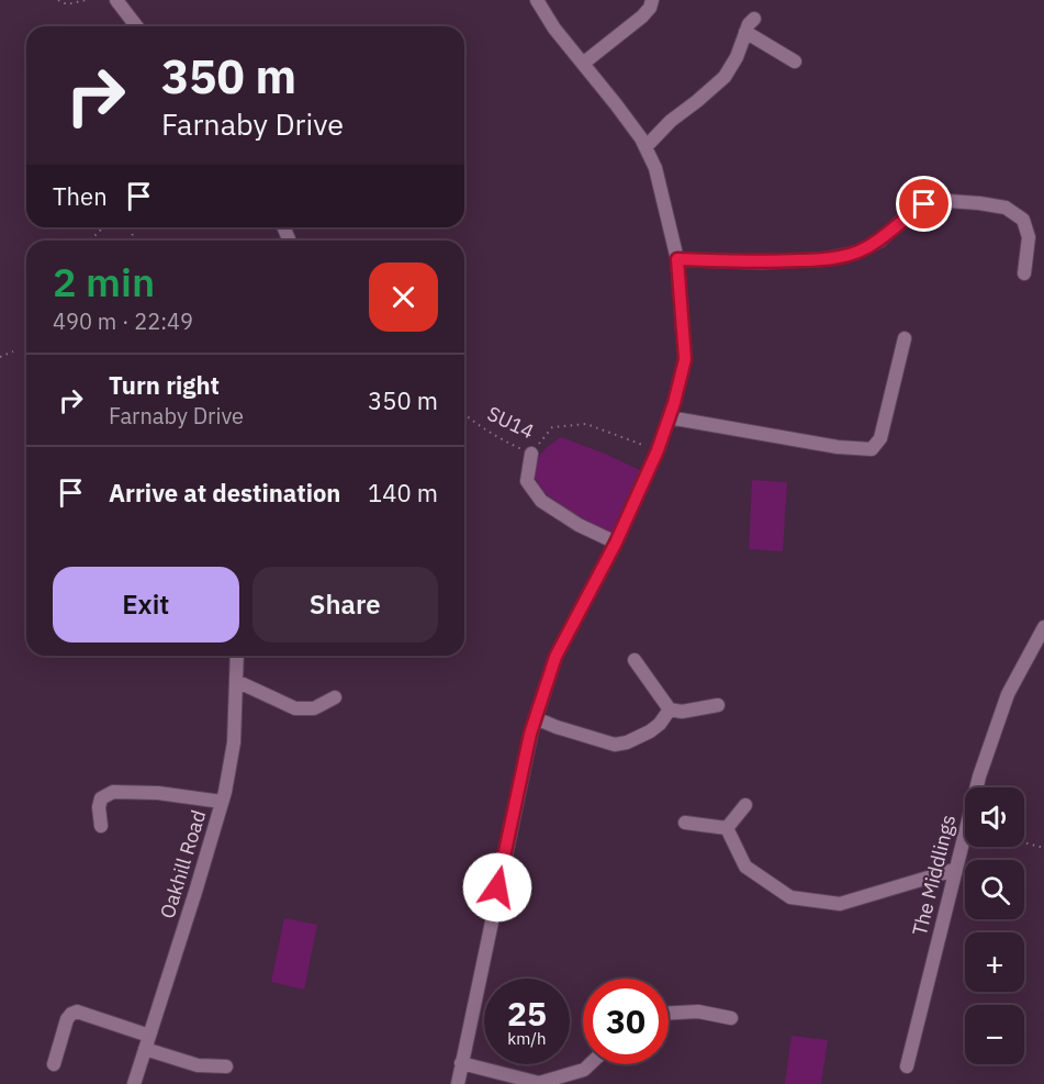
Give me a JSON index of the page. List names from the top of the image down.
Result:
{
  "streets": {
    "street": ["Oakhill Road", "The Middlings"],
    "path": ["SU14"]
  },
  "page": {
    "turn": ["350 m", "Farnaby Drive"],
    "then": "Then",
    "heading": ["2 min", "490 m · 22:49"],
    "list": [
      {
        "name": "Turn right",
        "note": "Farnaby Drive",
        "value": "350 m"
      },
      {
        "name": "Arrive at destination",
        "value": "140 m"
      }
    ],
    "buttons": ["Exit", "Share"],
    "map_buttons": ["+", "−"],
    "speed": "25 km/h",
    "limit": "30"
  }
}
